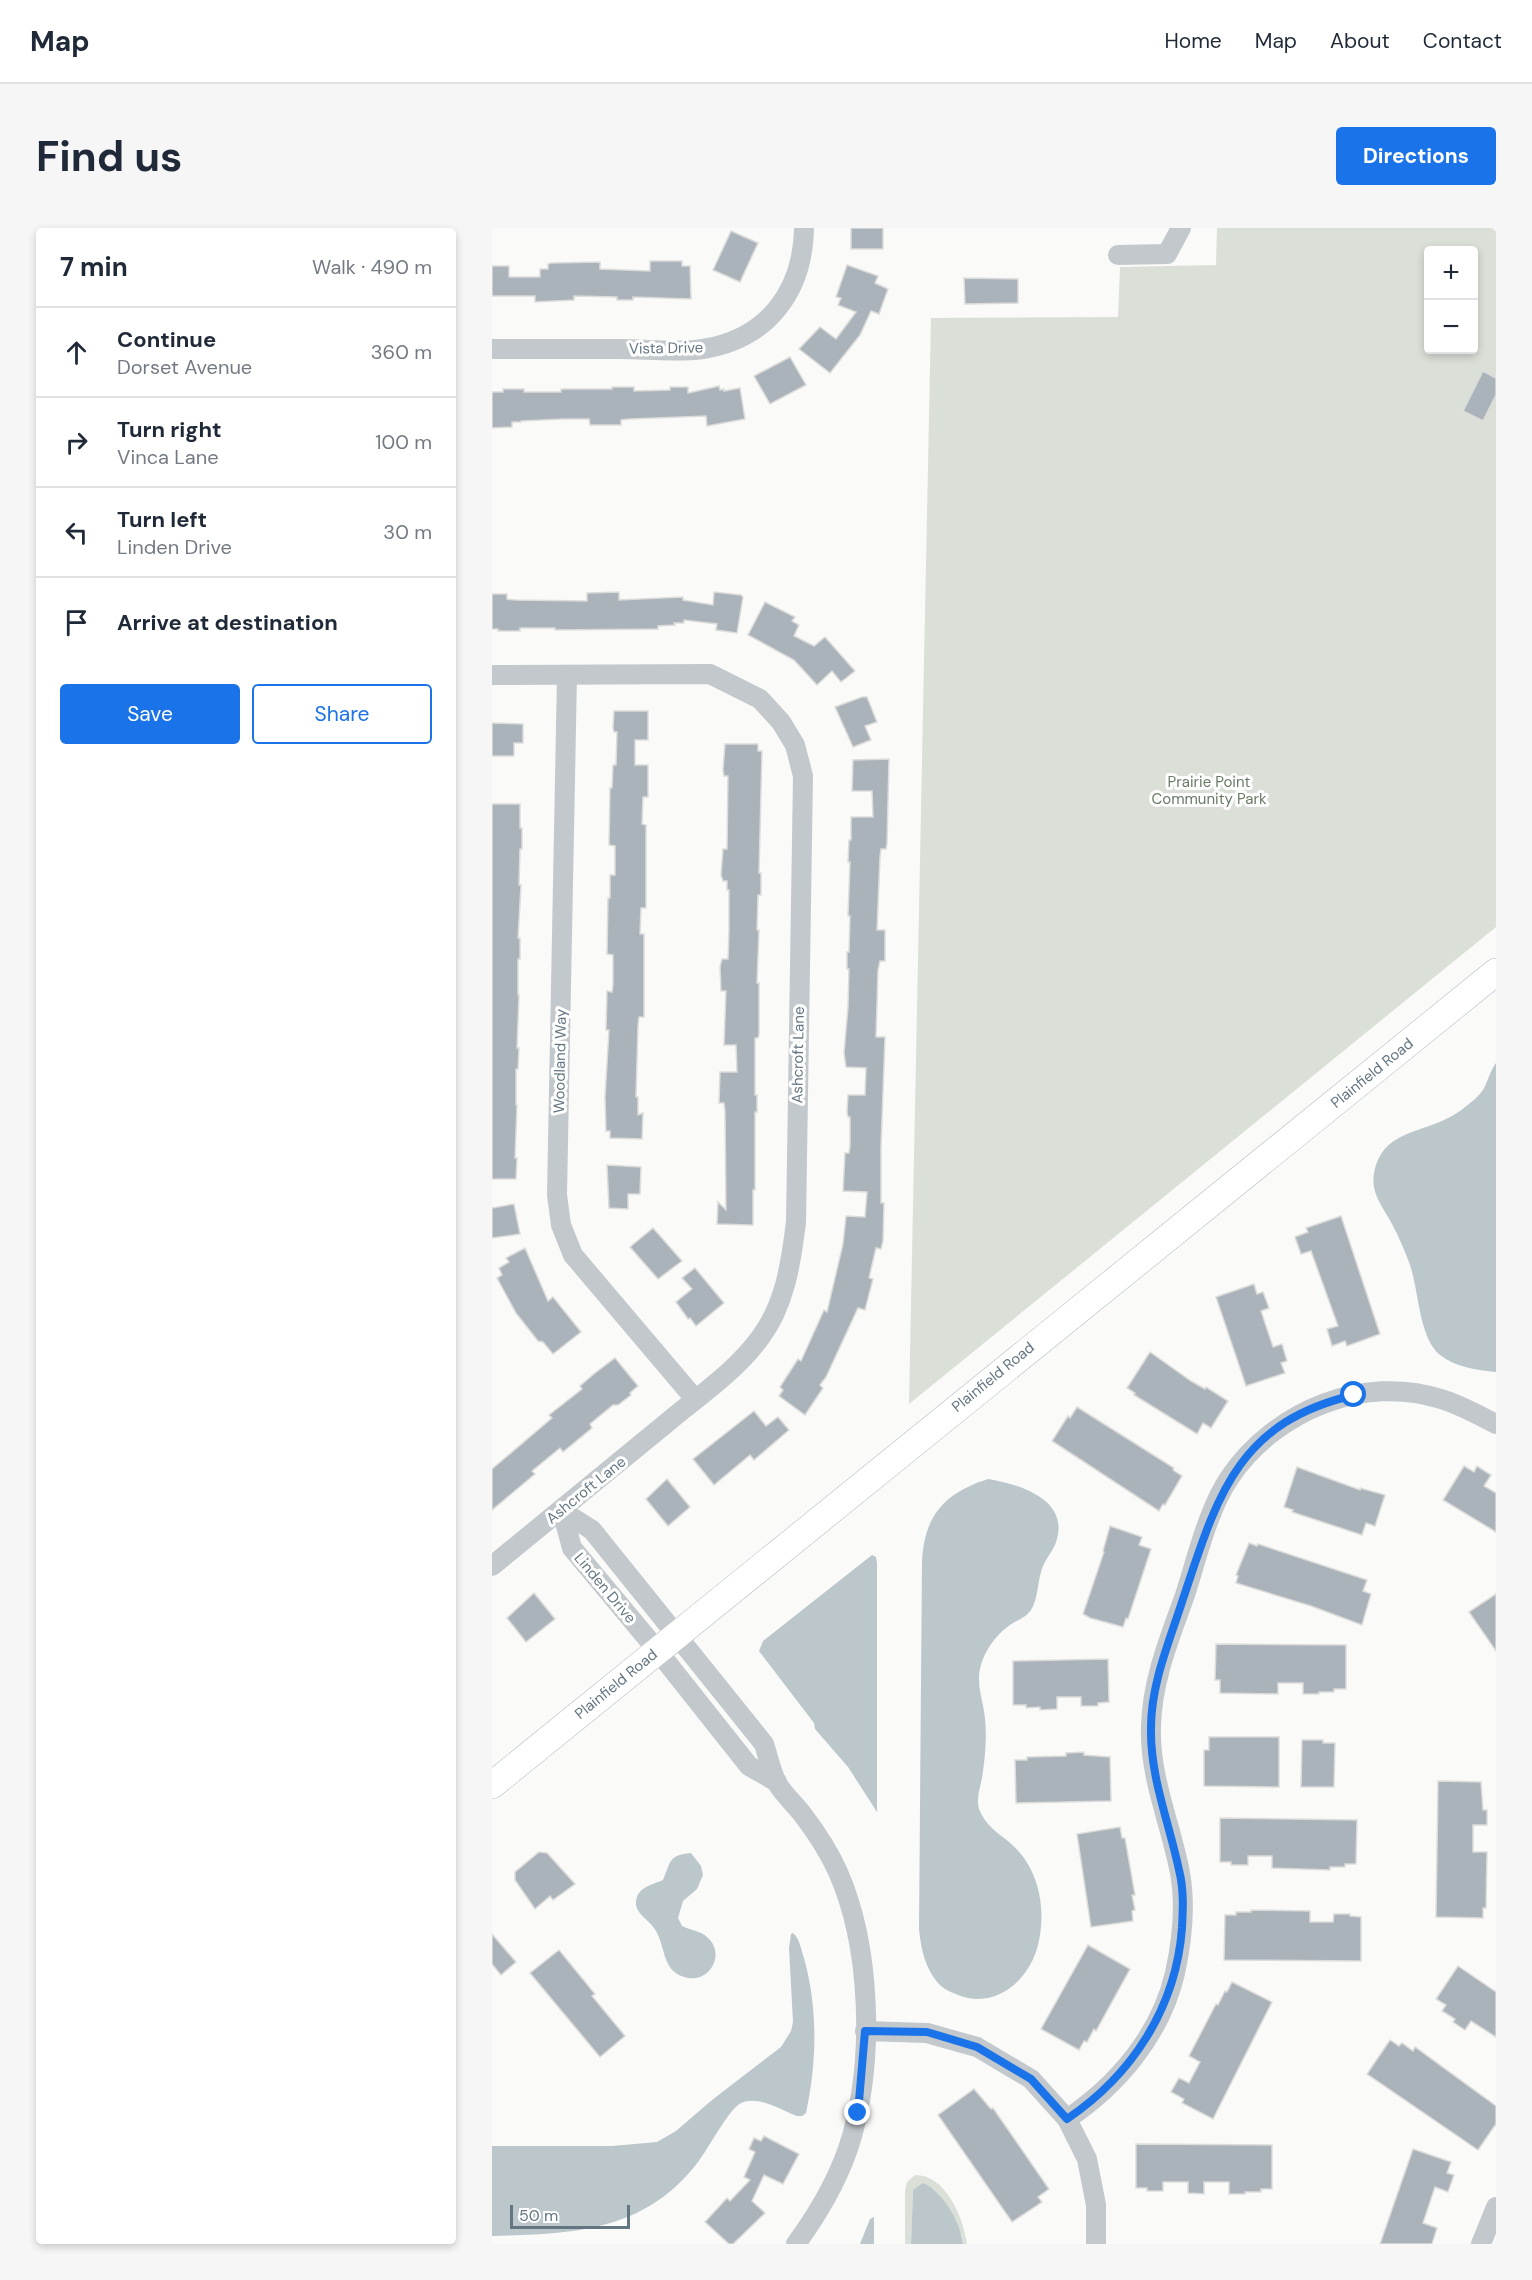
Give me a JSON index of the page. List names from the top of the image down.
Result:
{
  "streets": {
    "main road": ["Plainfield Road"],
    "street": [
      "Vista Drive",
      "Ashcroft Lane",
      "Woodland Way",
      "Linden Drive"
    ]
  },
  "crossings": [
    ["Ashcroft Lane", "Woodland Way"],
    ["Ashcroft Lane", "Linden Drive"],
    ["Plainfield Road", "Linden Drive"]
  ],
  "parks": ["Prairie Point Community Park"],
  "scale_bar": "50 m",
  "page": {
    "header": "Map",
    "nav": [
      "Home",
      "Map",
      "About",
      "Contact"
    ],
    "buttons": [
      "Directions",
      ["Save", "Share"]
    ],
    "title": "Find us",
    "heading": ["7 min", "Walk · 490 m"],
    "map_buttons": ["+", "−"],
    "list": [
      ["Continue", "Dorset Avenue", "360 m"],
      ["Turn right", "Vinca Lane", "100 m"],
      ["Turn left", "Linden Drive", "30 m"],
      "Arrive at destination"
    ],
    "scale": "50 m"
  }
}
